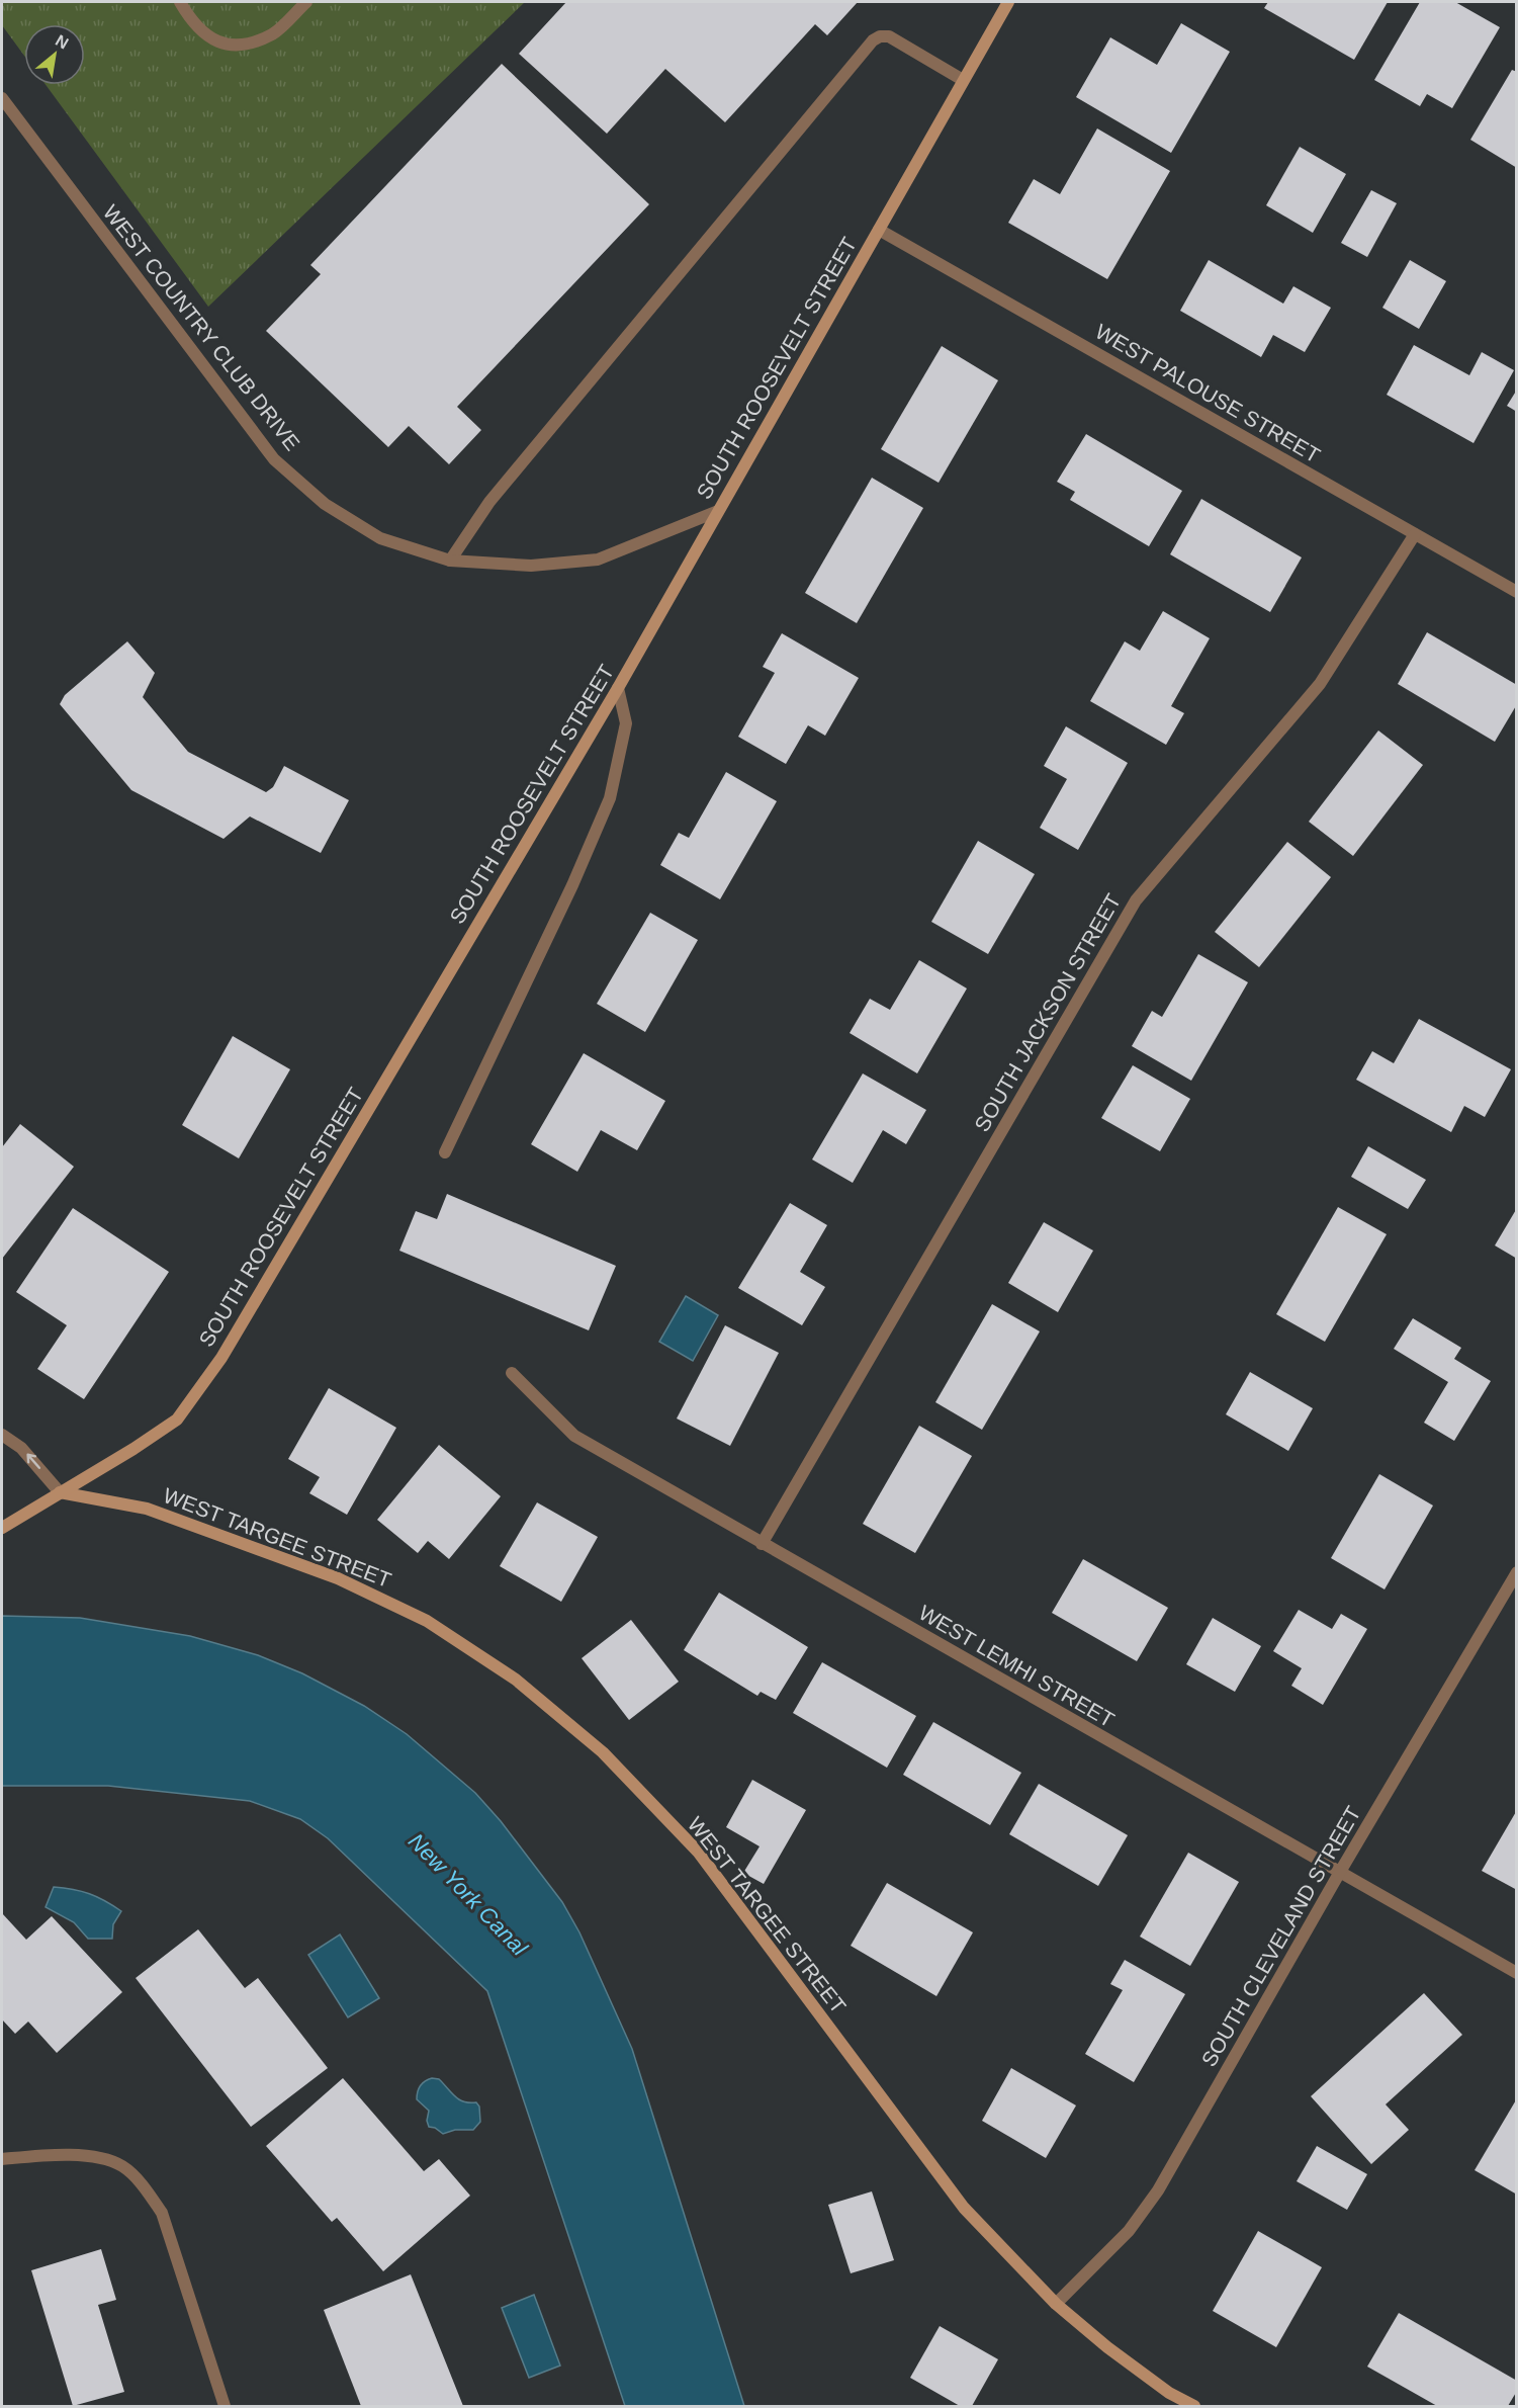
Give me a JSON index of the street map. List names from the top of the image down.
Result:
{
  "streets": {
    "street": [
      "WEST COUNTRY CLUB DRIVE",
      "SOUTH ROOSEVELT STREET",
      "WEST PALOUSE STREET",
      "SOUTH JACKSON STREET",
      "WEST TARGEE STREET",
      "WEST LEMHI STREET",
      "SOUTH CLEVELAND STREET"
    ]
  },
  "crossings": [
    ["WEST COUNTRY CLUB DRIVE", "SOUTH ROOSEVELT STREET"],
    ["SOUTH ROOSEVELT STREET", "WEST PALOUSE STREET"],
    ["SOUTH ROOSEVELT STREET", "WEST TARGEE STREET"],
    ["WEST PALOUSE STREET", "SOUTH JACKSON STREET"],
    ["SOUTH JACKSON STREET", "WEST LEMHI STREET"],
    ["WEST TARGEE STREET", "SOUTH CLEVELAND STREET"],
    ["WEST LEMHI STREET", "SOUTH CLEVELAND STREET"]
  ],
  "water": ["New York Canal"],
  "north": "top right"
}
